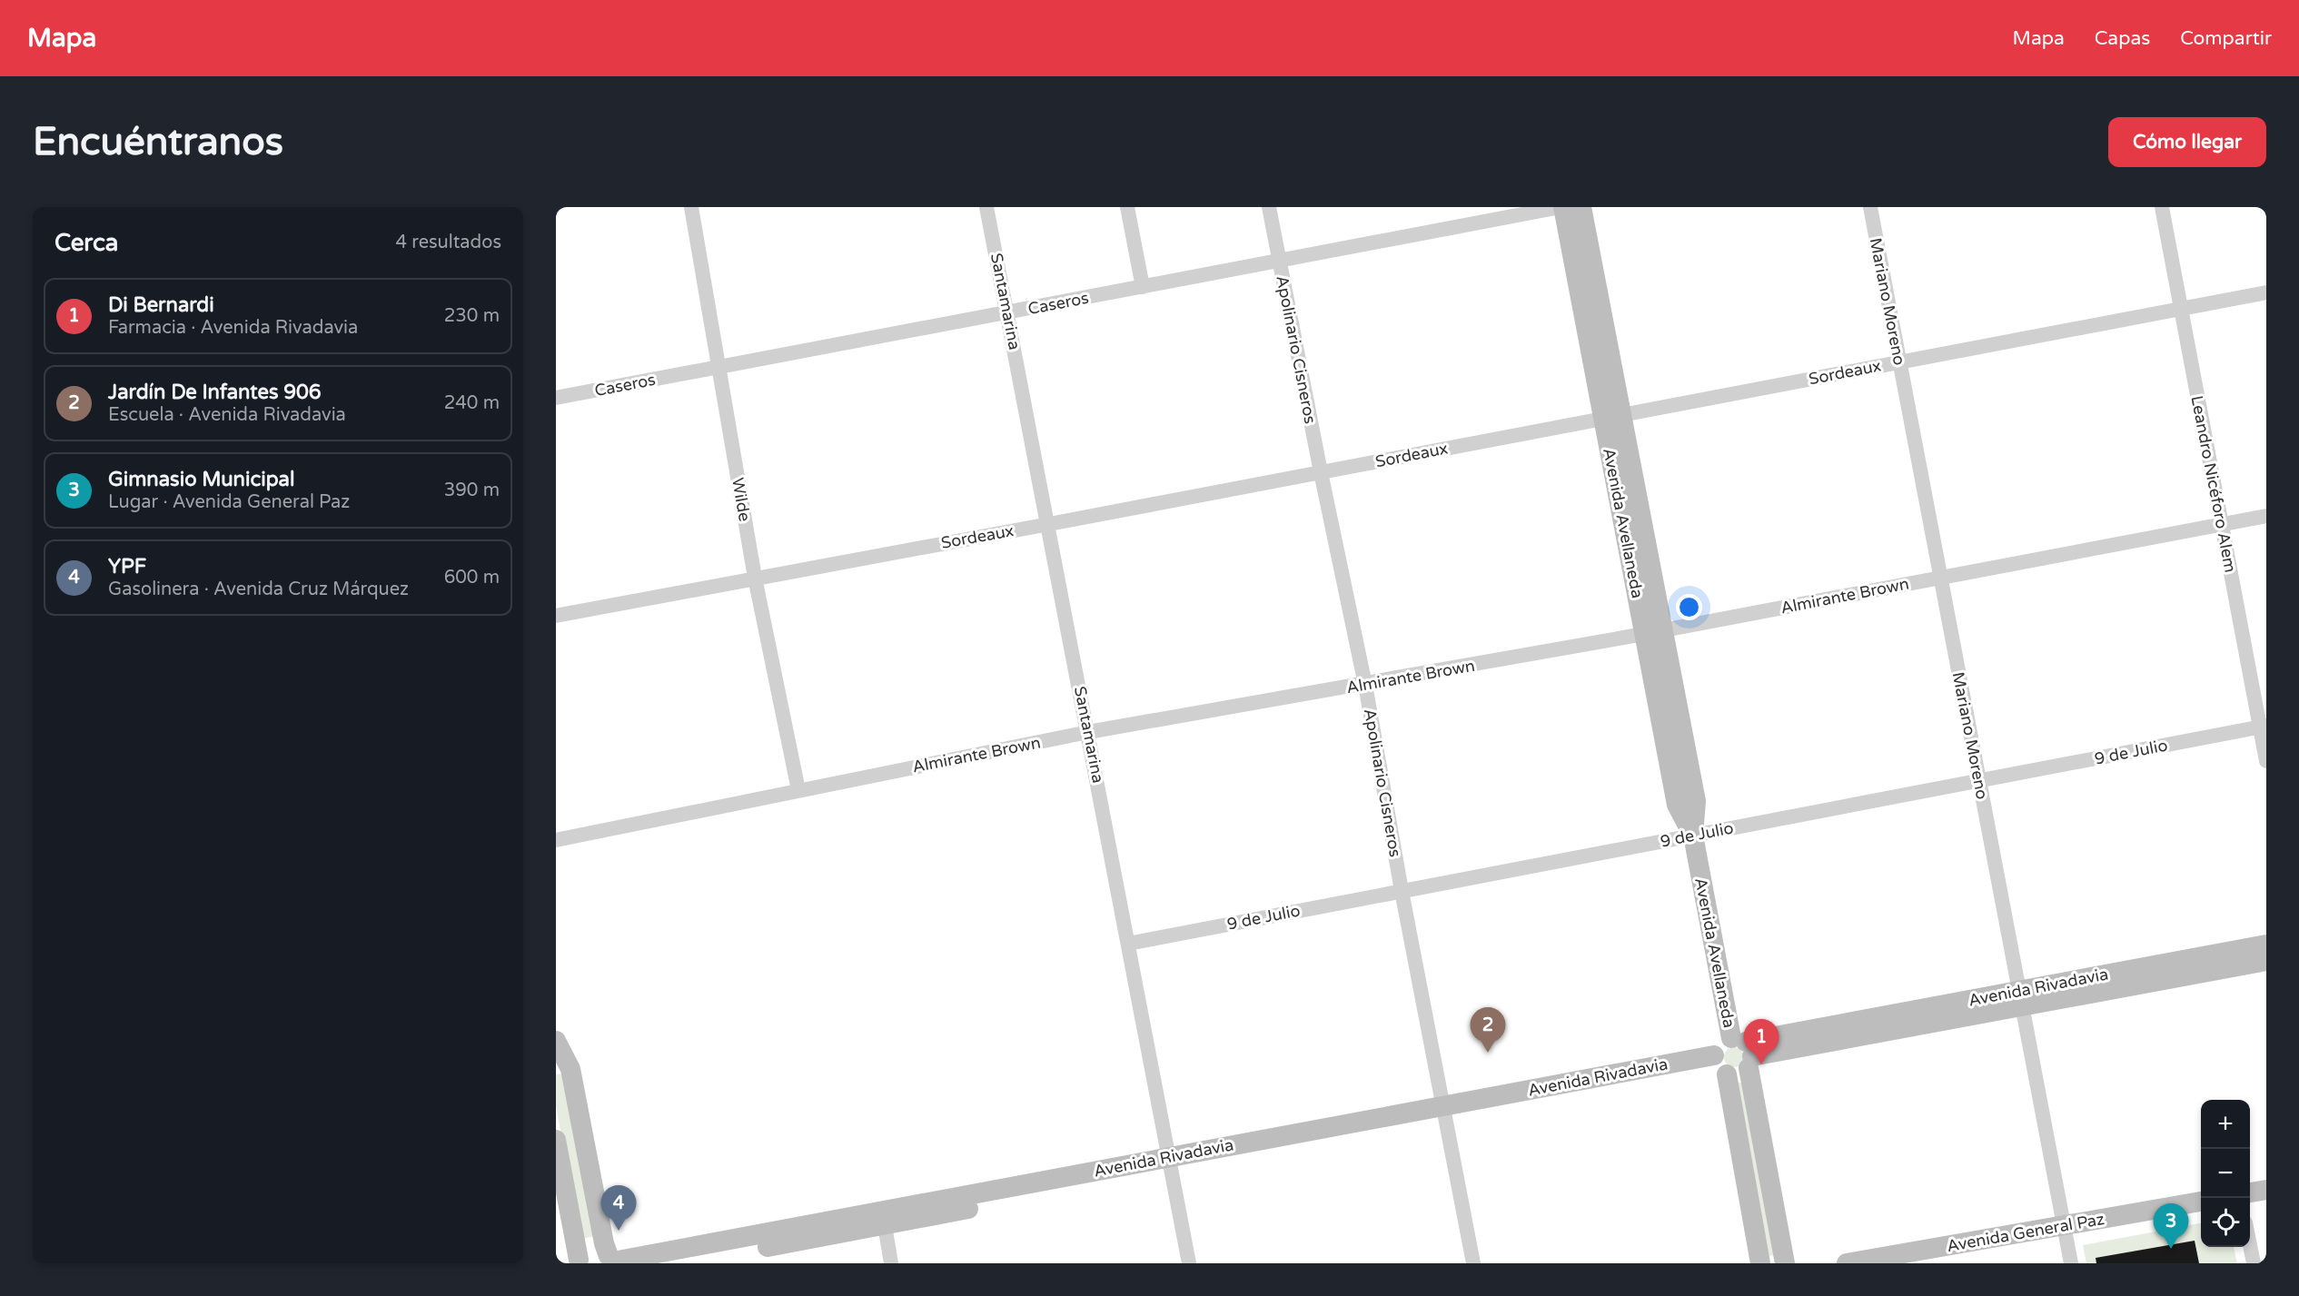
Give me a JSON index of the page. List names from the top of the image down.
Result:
{
  "streets": {
    "main road": ["Avenida Avellaneda", "Avenida Rivadavia", "Avenida General Paz"],
    "street": [
      "Santamarina",
      "Mariano Moreno",
      "Caseros",
      "Apolinario Cisneros",
      "Sordeaux",
      "Leandro Nicéforo Alem",
      "Wilde",
      "Almirante Brown",
      "9 de Julio"
    ]
  },
  "crossings": [
    ["Santamarina", "Caseros"],
    ["Santamarina", "Sordeaux"],
    ["Santamarina", "Almirante Brown"],
    ["Santamarina", "9 de Julio"],
    ["Santamarina", "Avenida Rivadavia"],
    ["Mariano Moreno", "Sordeaux"],
    ["Mariano Moreno", "Almirante Brown"],
    ["Mariano Moreno", "9 de Julio"],
    ["Mariano Moreno", "Avenida Rivadavia"],
    ["Mariano Moreno", "Avenida General Paz"],
    ["Caseros", "Apolinario Cisneros"],
    ["Caseros", "Wilde"],
    ["Caseros", "Avenida Avellaneda"],
    ["Apolinario Cisneros", "Sordeaux"],
    ["Apolinario Cisneros", "Almirante Brown"],
    ["Apolinario Cisneros", "9 de Julio"],
    ["Apolinario Cisneros", "Avenida Rivadavia"],
    ["Sordeaux", "Leandro Nicéforo Alem"],
    ["Sordeaux", "Wilde"],
    ["Sordeaux", "Avenida Avellaneda"],
    ["Leandro Nicéforo Alem", "Almirante Brown"],
    ["Leandro Nicéforo Alem", "9 de Julio"],
    ["Wilde", "Almirante Brown"],
    ["Avenida Avellaneda", "Almirante Brown"],
    ["Avenida Avellaneda", "9 de Julio"],
    ["Avenida Avellaneda", "Avenida Rivadavia"]
  ],
  "page": {
    "header": "Mapa",
    "nav": ["Mapa", "Capas", "Compartir"],
    "buttons": "Cómo llegar",
    "title": "Encuéntranos",
    "heading": ["Cerca", "4 resultados"],
    "list": [
      {
        "mark": "1",
        "name": "Di Bernardi",
        "note": "Farmacia · Avenida Rivadavia",
        "value": "230 m"
      },
      {
        "mark": "2",
        "name": "Jardín De Infantes 906",
        "note": "Escuela · Avenida Rivadavia",
        "value": "240 m"
      },
      {
        "mark": "3",
        "name": "Gimnasio Municipal",
        "note": "Lugar · Avenida General Paz",
        "value": "390 m"
      },
      {
        "mark": "4",
        "name": "YPF",
        "note": "Gasolinera · Avenida Cruz Márquez",
        "value": "600 m"
      }
    ],
    "pins": [
      "2",
      "1",
      "4",
      "3"
    ],
    "map_buttons": ["+", "−"]
  }
}
